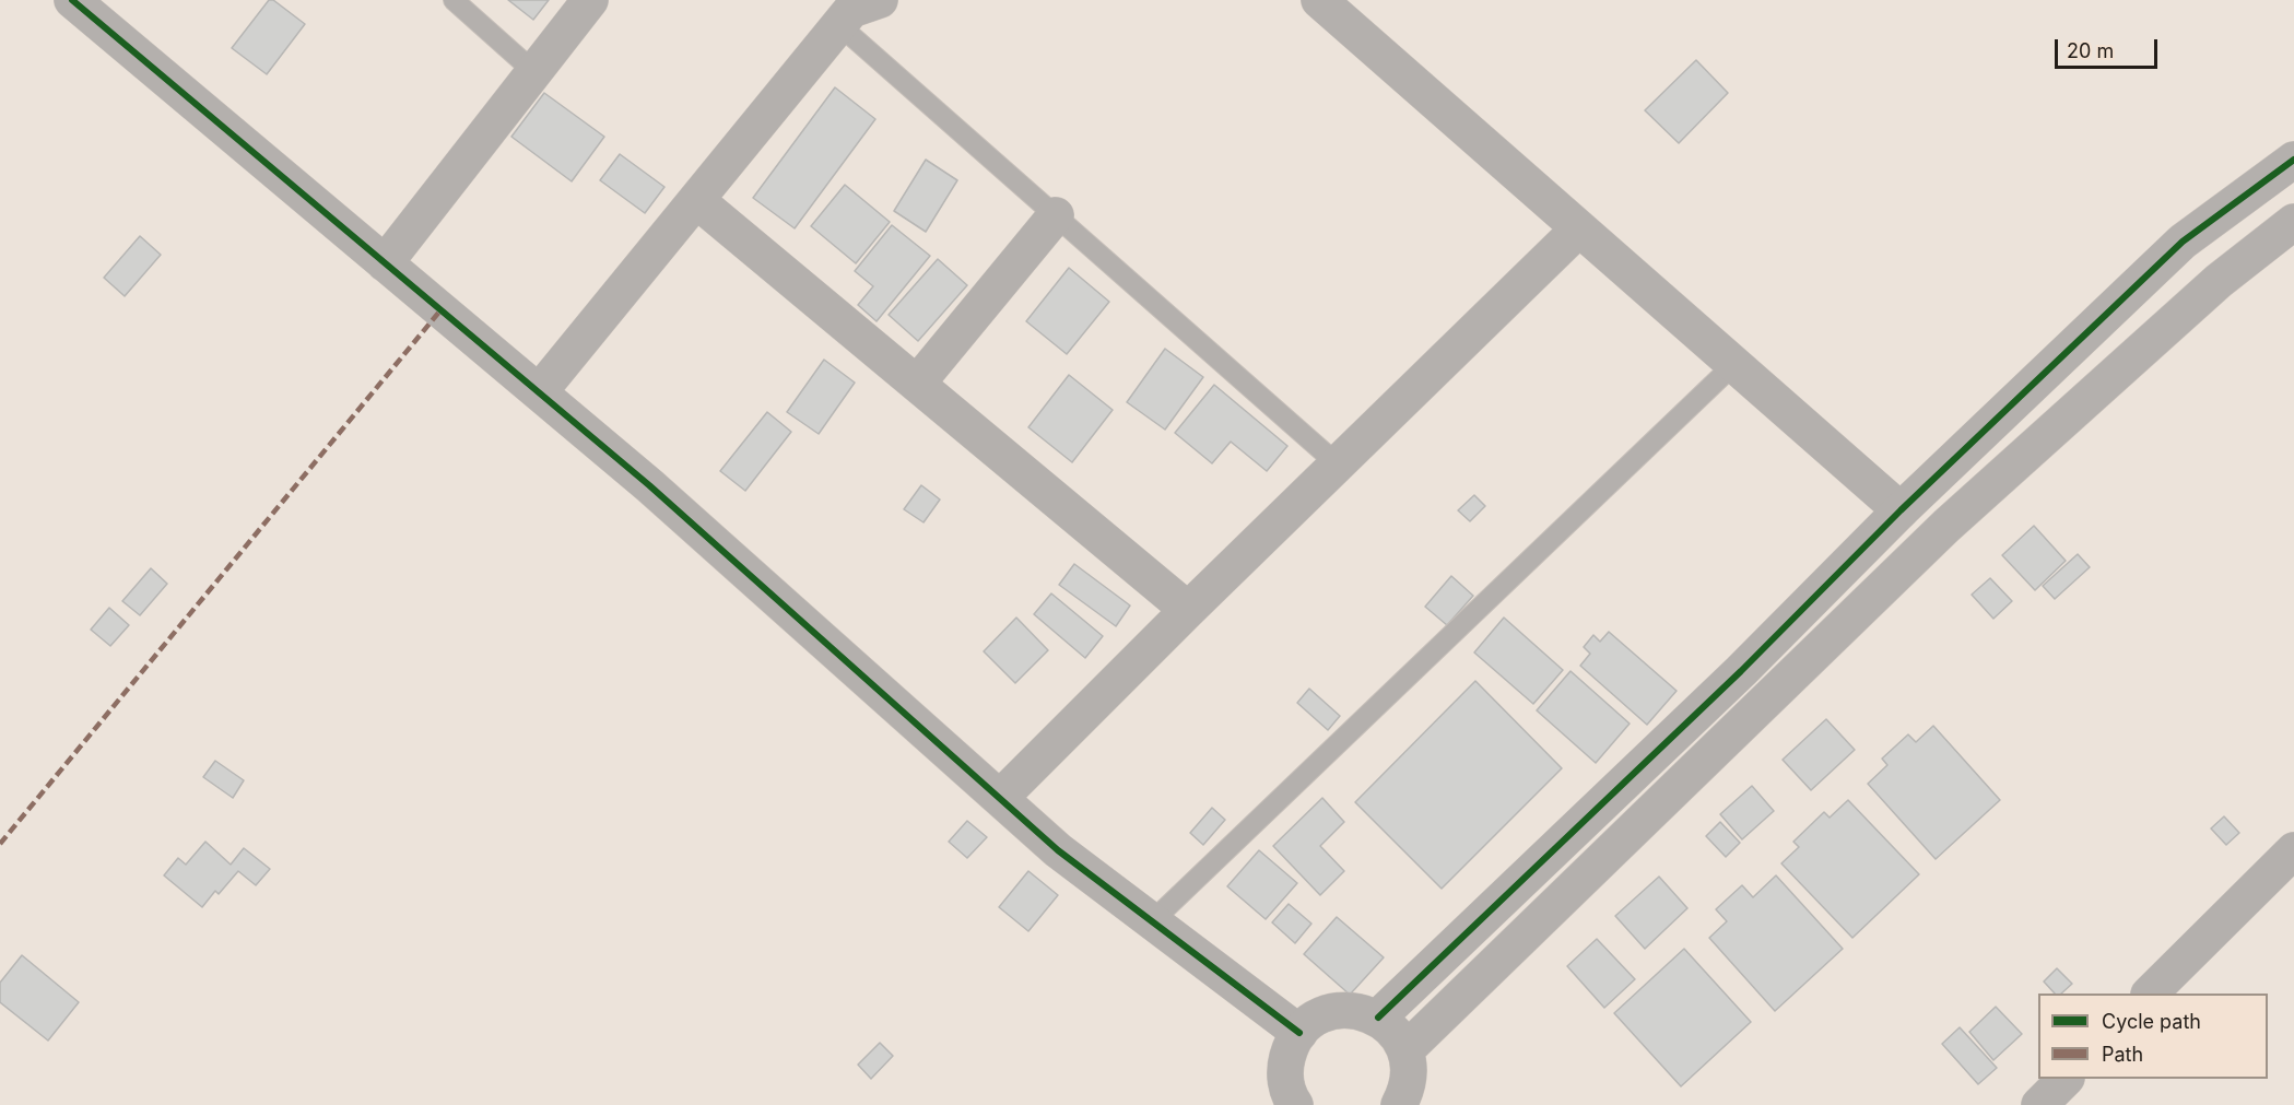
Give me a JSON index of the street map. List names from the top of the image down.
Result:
{
  "legend": ["Cycle path", "Path"],
  "scale_bar": "20 m"
}
